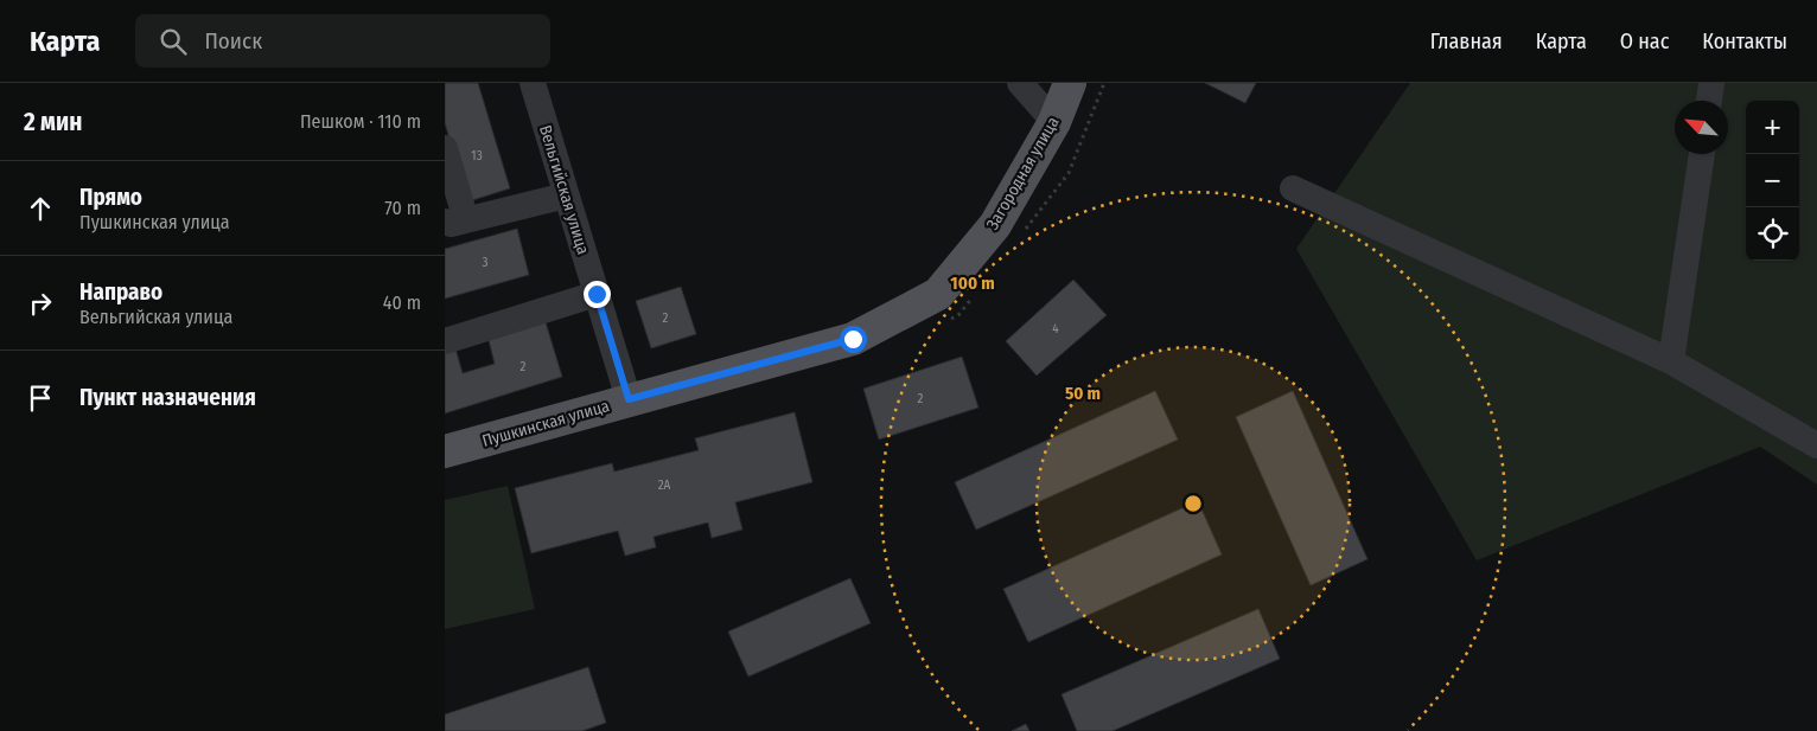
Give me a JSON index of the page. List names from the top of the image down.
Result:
{
  "streets": {
    "main road": ["Загородная улица", "Пушкинская улица"],
    "street": ["Вельгийская улица"]
  },
  "crossings": [
    ["Загородная улица", "Пушкинская улица"],
    ["Вельгийская улица", "Пушкинская улица"]
  ],
  "house_numbers": [
    "13",
    "3",
    "2",
    "4",
    "2",
    "2",
    "2А"
  ],
  "north": "top left",
  "page": {
    "header": "Карта",
    "search": "Поиск",
    "nav": [
      "Главная",
      "Карта",
      "О нас",
      "Контакты"
    ],
    "heading": ["2 мин", "Пешком · 110 m"],
    "map_buttons": ["+", "−"],
    "list": [
      ["Прямо", "Пушкинская улица", "70 m"],
      ["Направо", "Вельгийская улица", "40 m"],
      "Пункт назначения"
    ]
  },
  "rings": ["100 m", "50 m"]
}
